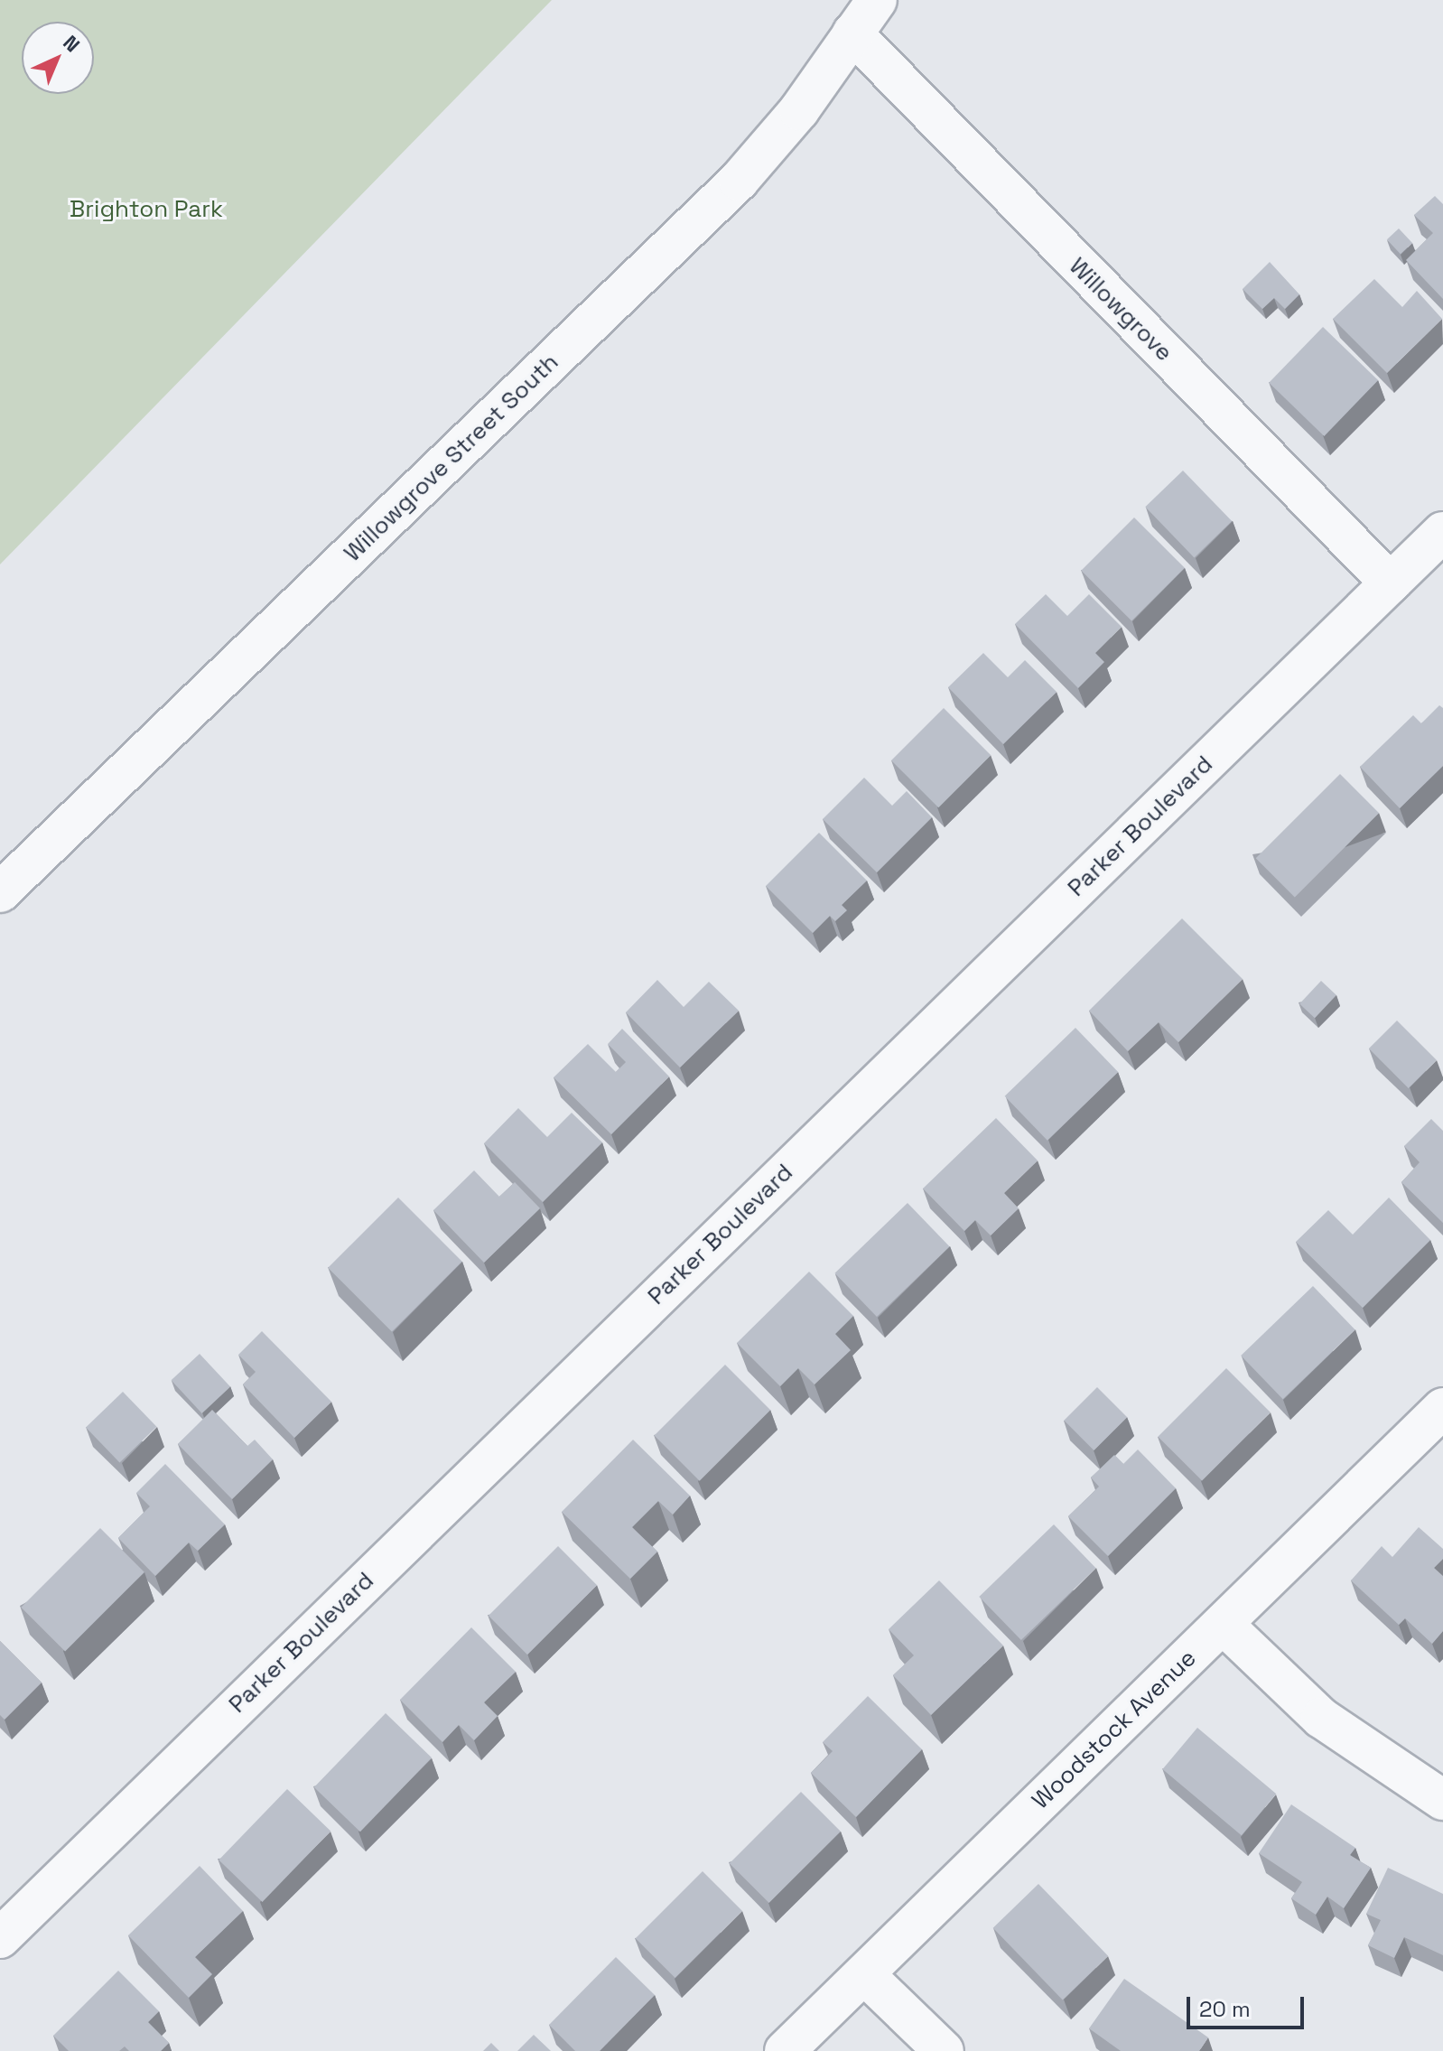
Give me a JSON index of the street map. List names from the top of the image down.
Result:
{
  "streets": {
    "street": [
      "Willowgrove",
      "Willowgrove Street South",
      "Parker Boulevard",
      "Woodstock Avenue"
    ]
  },
  "crossings": [
    ["Willowgrove", "Willowgrove Street South"],
    ["Willowgrove", "Parker Boulevard"]
  ],
  "parks": ["Brighton Park"],
  "scale_bar": "20 m",
  "north": "top right"
}
